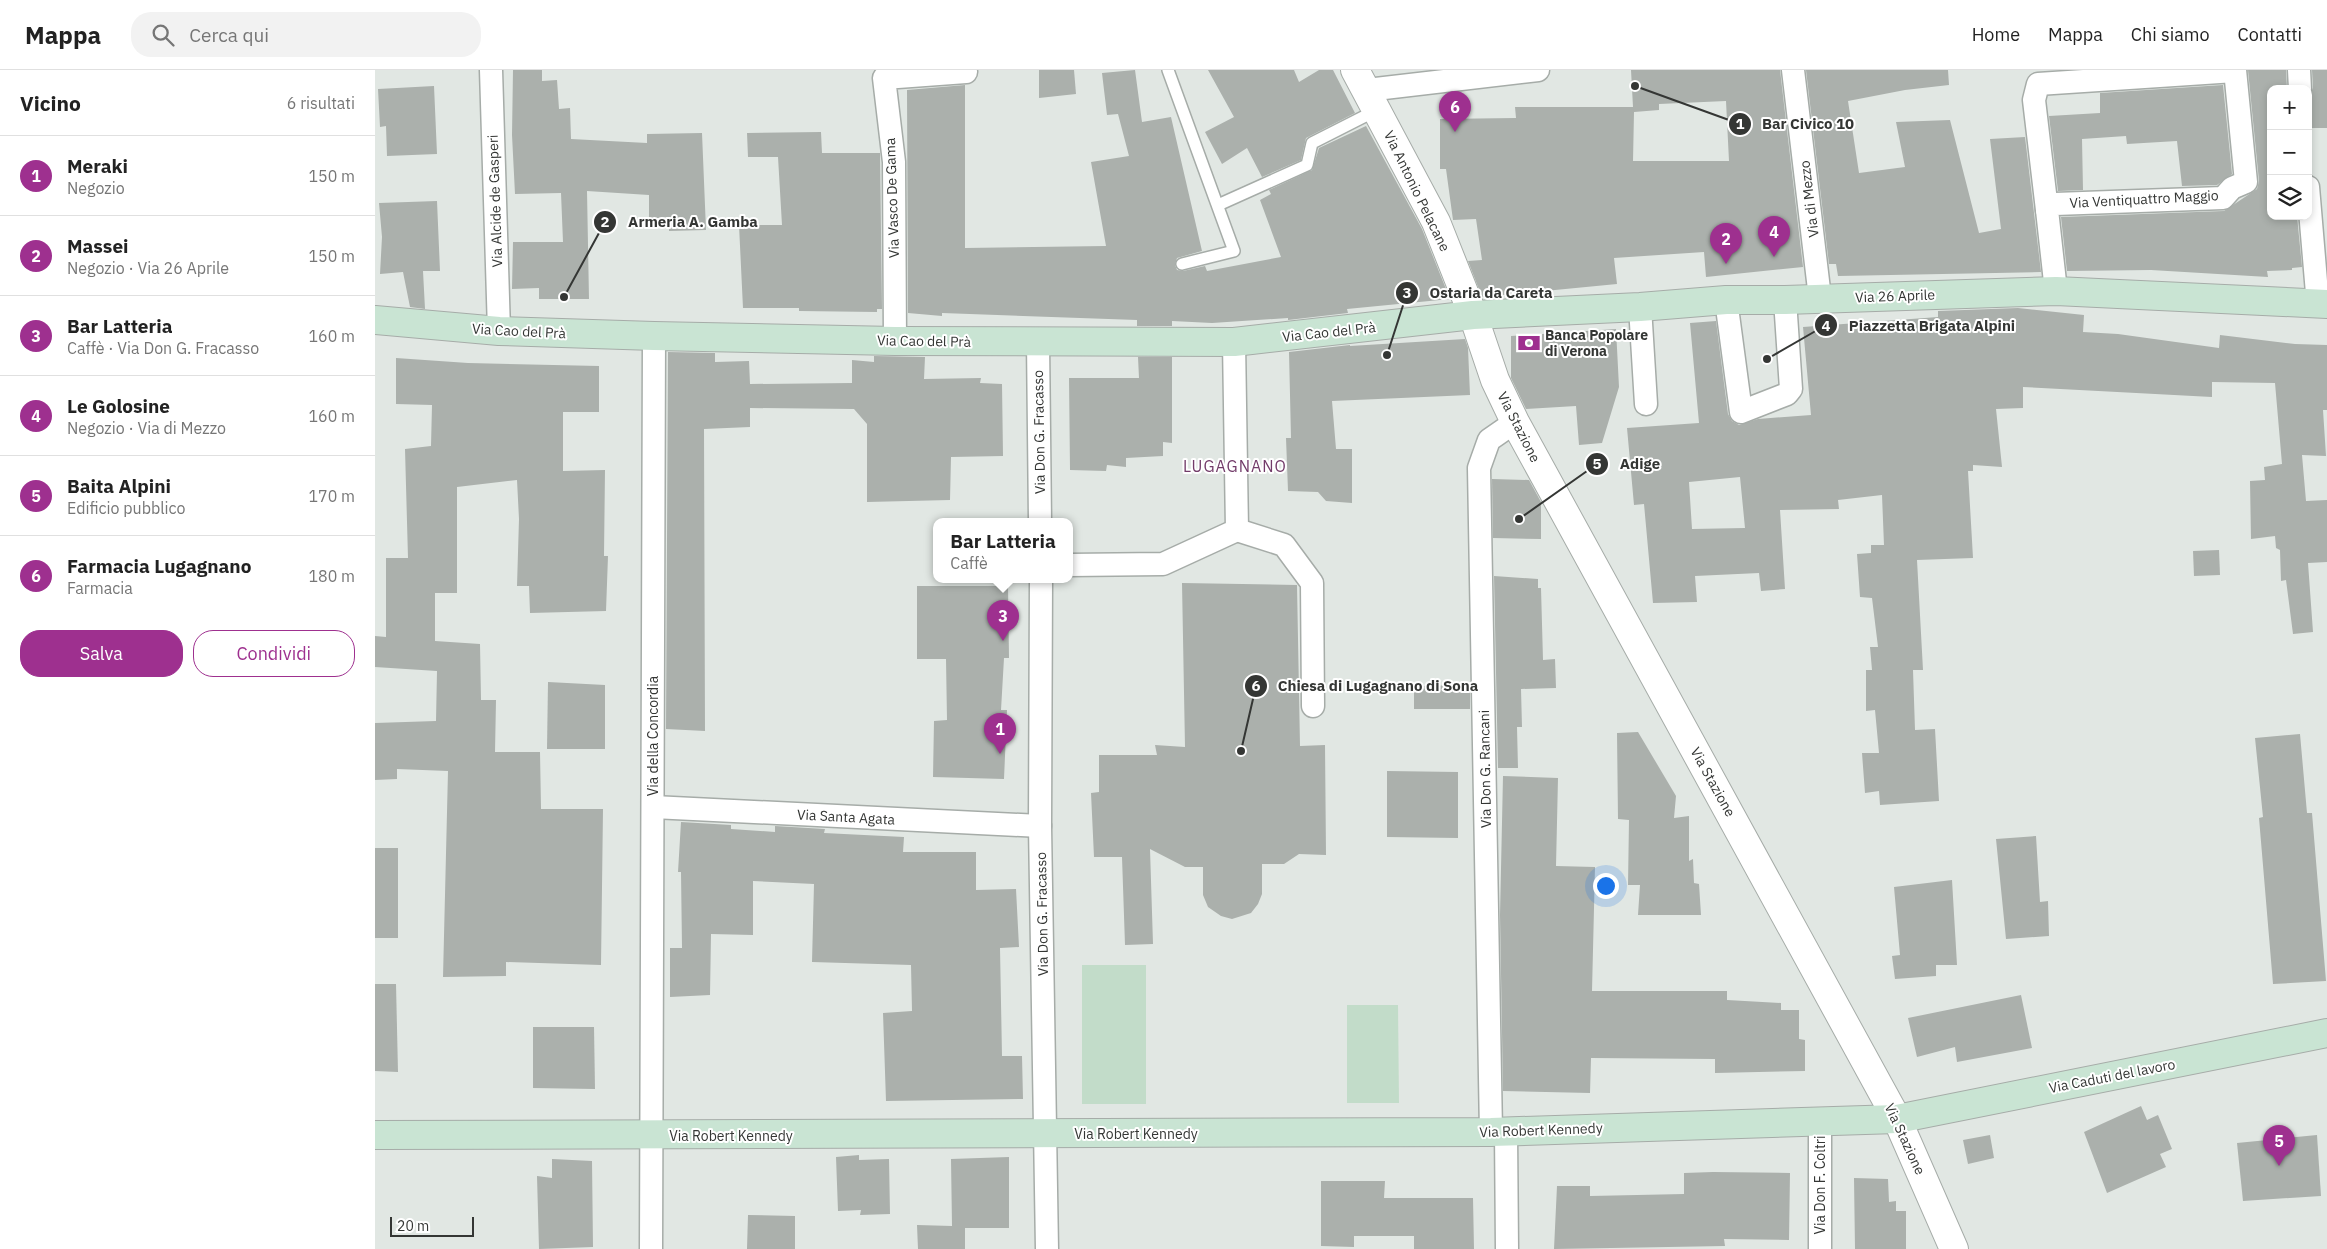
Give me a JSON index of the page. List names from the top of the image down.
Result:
{
  "streets": {
    "main road": [
      "Via 26 Aprile",
      "Via Cao del Prà",
      "Via Caduti del lavoro",
      "Via Robert Kennedy"
    ],
    "street": [
      "Via Antonio Pelacane",
      "Via Vasco De Gama",
      "Via di Mezzo",
      "Via Ventiquattro Maggio",
      "Via Alcide de Gasperi",
      "Via Stazione",
      "Via Don G. Fracasso",
      "Via della Concordia",
      "Via Don G. Rancani",
      "Via Santa Agata",
      "Via Don F. Coltri"
    ]
  },
  "crossings": [
    ["Via Antonio Pelacane", "Via 26 Aprile"],
    ["Via Antonio Pelacane", "Via Cao del Prà"],
    ["Via Antonio Pelacane", "Via Stazione"],
    ["Via Vasco De Gama", "Via Cao del Prà"],
    ["Via di Mezzo", "Via 26 Aprile"],
    ["Via Ventiquattro Maggio", "Via 26 Aprile"],
    ["Via Alcide de Gasperi", "Via Cao del Prà"],
    ["Via 26 Aprile", "Via Cao del Prà"],
    ["Via 26 Aprile", "Via Stazione"],
    ["Via Cao del Prà", "Via Stazione"],
    ["Via Cao del Prà", "Via Don G. Fracasso"],
    ["Via Cao del Prà", "Via della Concordia"],
    ["Via Stazione", "Via Don G. Rancani"],
    ["Via Stazione", "Via Caduti del lavoro"],
    ["Via Stazione", "Via Robert Kennedy"],
    ["Via Don G. Fracasso", "Via Santa Agata"],
    ["Via Don G. Fracasso", "Via Robert Kennedy"],
    ["Via della Concordia", "Via Santa Agata"],
    ["Via della Concordia", "Via Robert Kennedy"],
    ["Via Don G. Rancani", "Via Robert Kennedy"],
    ["Via Caduti del lavoro", "Via Robert Kennedy"],
    ["Via Robert Kennedy", "Via Don F. Coltri"]
  ],
  "districts": ["LUGAGNANO"],
  "places": {
    "other": [
      "Bar Civico 10",
      "Armeria A. Gamba",
      "Ostaria da Careta",
      "Piazzetta Brigata Alpini",
      "Adige",
      "Chiesa di Lugagnano di Sona"
    ],
    "bank": ["Banca Popolare di Verona"]
  },
  "scale_bar": "20 m",
  "page": {
    "header": "Mappa",
    "search": "Cerca qui",
    "nav": [
      "Home",
      "Mappa",
      "Chi siamo",
      "Contatti"
    ],
    "heading": ["Vicino", "6 risultati"],
    "map_buttons": ["+", "−"],
    "pins": [
      "6",
      "4",
      "2",
      "3",
      "1",
      "5"
    ],
    "list": [
      {
        "mark": "1",
        "name": "Meraki",
        "note": "Negozio",
        "value": "150 m"
      },
      {
        "mark": "2",
        "name": "Massei",
        "note": "Negozio · Via 26 Aprile",
        "value": "150 m"
      },
      {
        "mark": "3",
        "name": "Bar Latteria",
        "note": "Caffè · Via Don G. Fracasso",
        "value": "160 m"
      },
      {
        "mark": "4",
        "name": "Le Golosine",
        "note": "Negozio · Via di Mezzo",
        "value": "160 m"
      },
      {
        "mark": "5",
        "name": "Baita Alpini",
        "note": "Edificio pubblico",
        "value": "170 m"
      },
      {
        "mark": "6",
        "name": "Farmacia Lugagnano",
        "note": "Farmacia",
        "value": "180 m"
      }
    ],
    "popup": ["Bar Latteria", "Caffè"],
    "buttons": ["Salva", "Condividi"],
    "scale": "20 m"
  }
}
